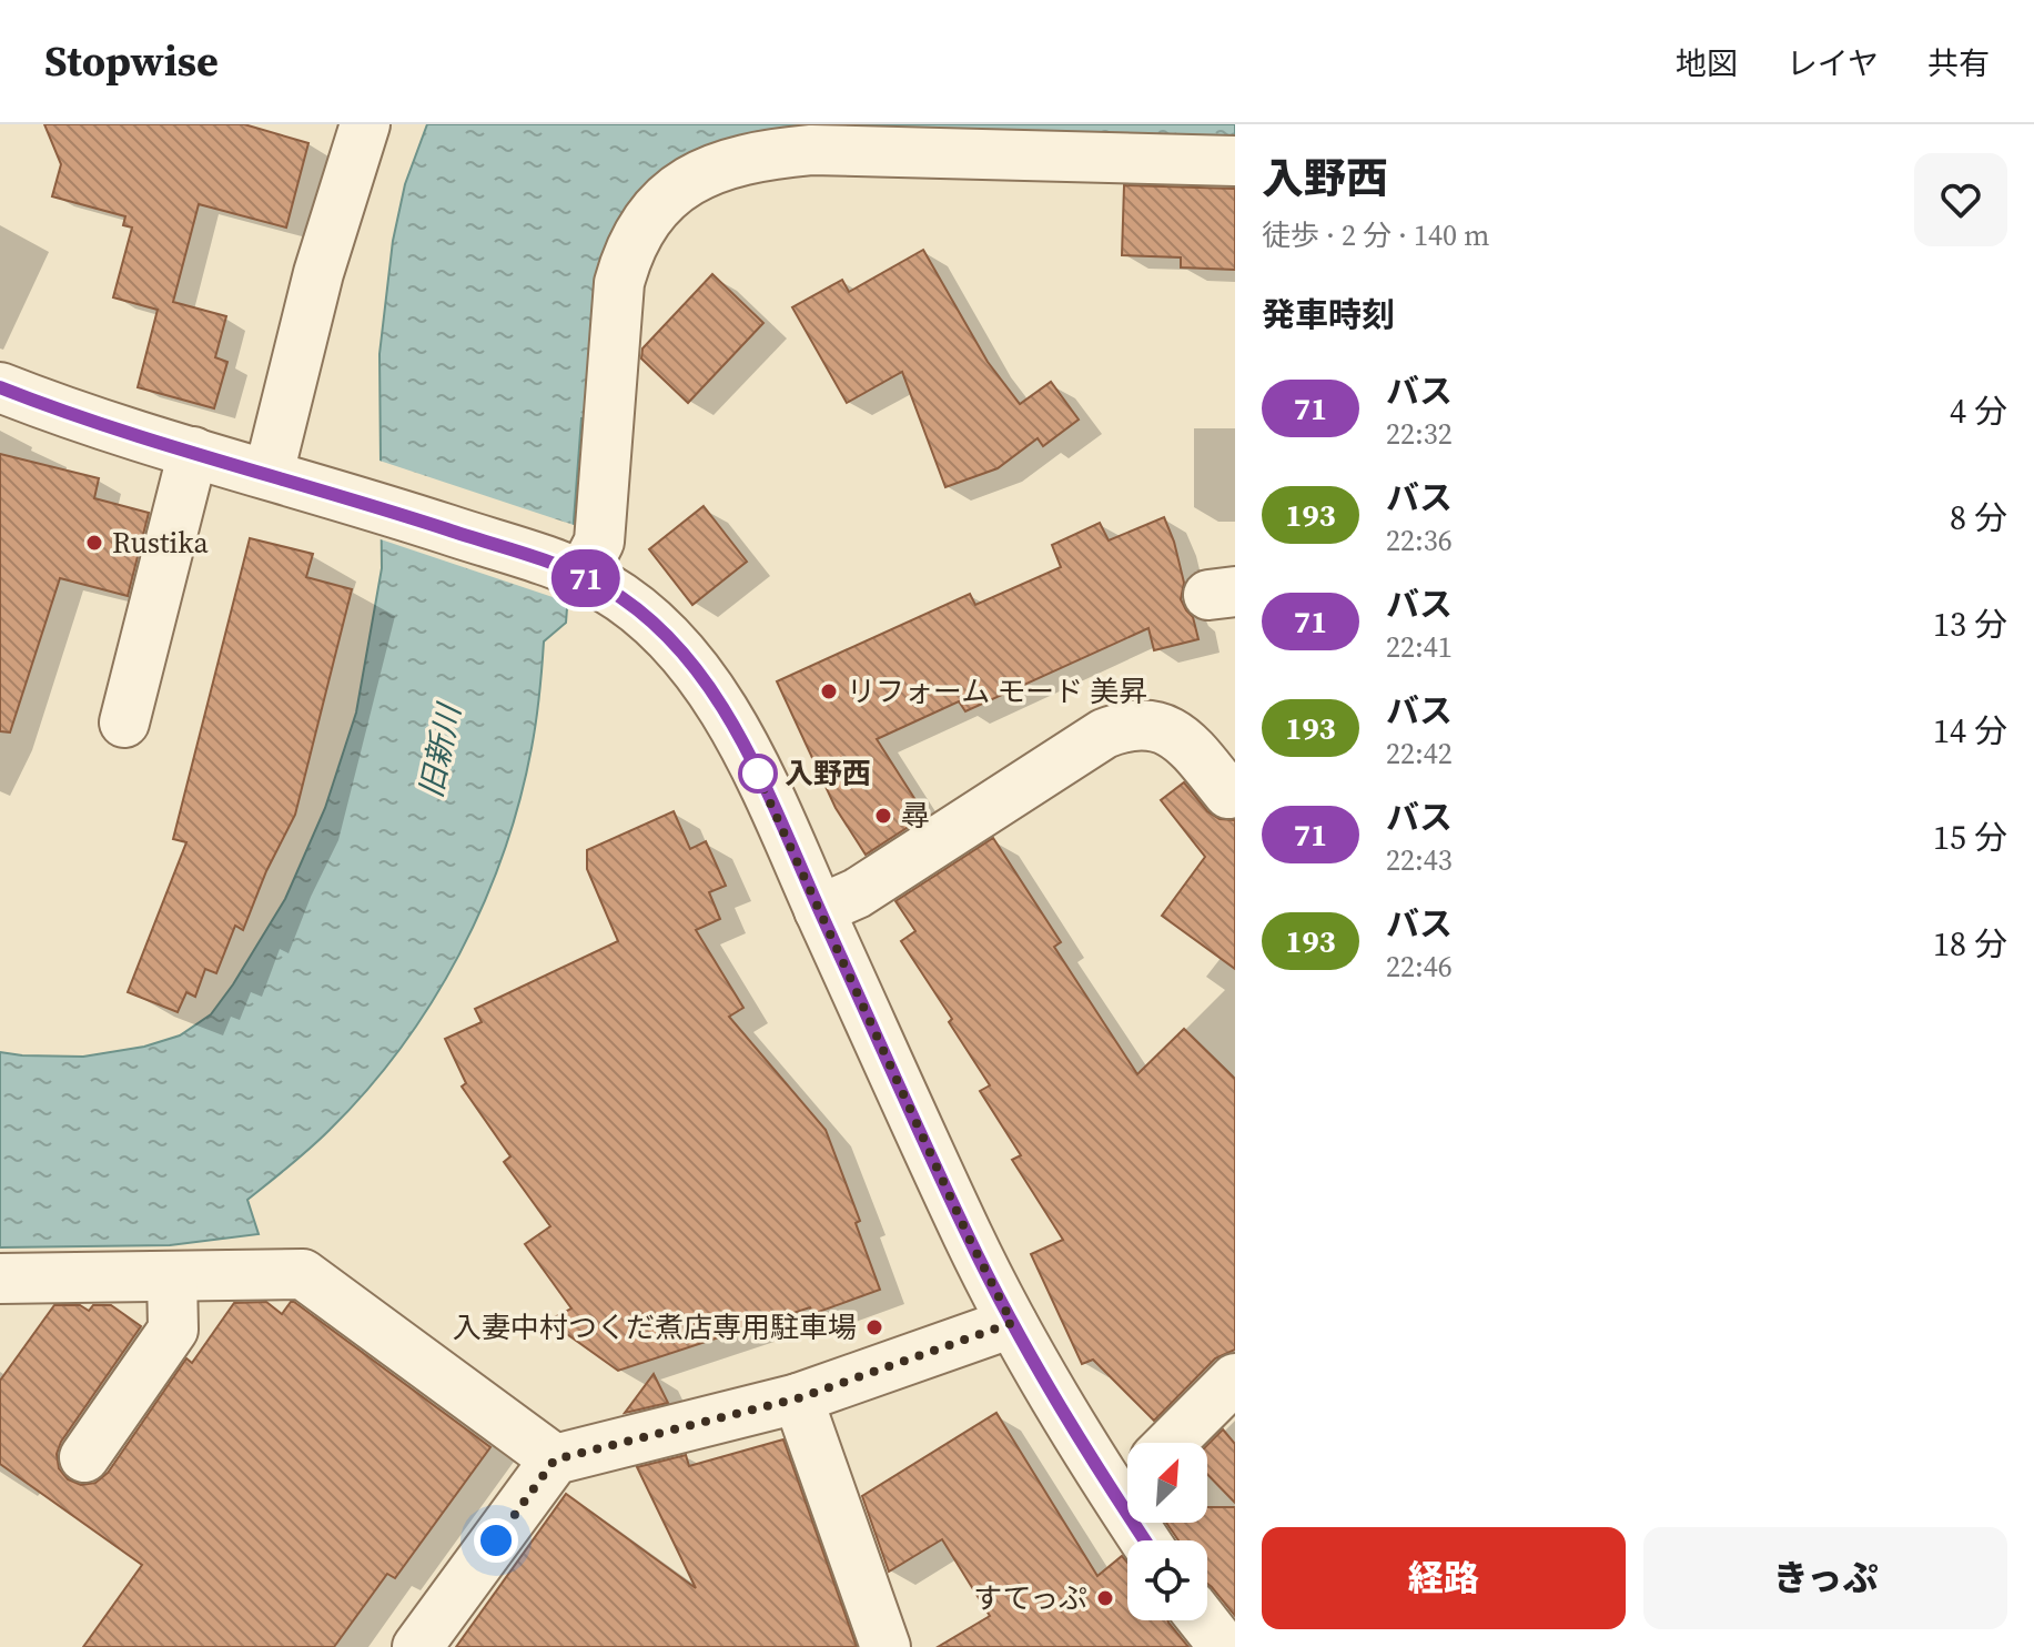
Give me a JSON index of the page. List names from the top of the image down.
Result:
{
  "water": ["旧新川"],
  "places": [
    "Rustika",
    "リフォーム モード 美昇",
    "入野西",
    "尋",
    "入妻中村つくだ煮店専用駐車場",
    "すてっぷ"
  ],
  "lines": ["bus line 71"],
  "north": "top right",
  "page": {
    "header": "Stopwise",
    "nav": ["地図", "レイヤ", "共有"],
    "on_map": "71",
    "heading": [
      ["入野西", "徒歩 · 2 分 · 140 m"],
      "発車時刻"
    ],
    "list": [
      {
        "mark": "71",
        "name": "バス",
        "note": "22:32",
        "value": "4 分"
      },
      {
        "mark": "193",
        "name": "バス",
        "note": "22:36",
        "value": "8 分"
      },
      {
        "mark": "71",
        "name": "バス",
        "note": "22:41",
        "value": "13 分"
      },
      {
        "mark": "193",
        "name": "バス",
        "note": "22:42",
        "value": "14 分"
      },
      {
        "mark": "71",
        "name": "バス",
        "note": "22:43",
        "value": "15 分"
      },
      {
        "mark": "193",
        "name": "バス",
        "note": "22:46",
        "value": "18 分"
      }
    ],
    "buttons": ["経路", "きっぷ"]
  }
}
